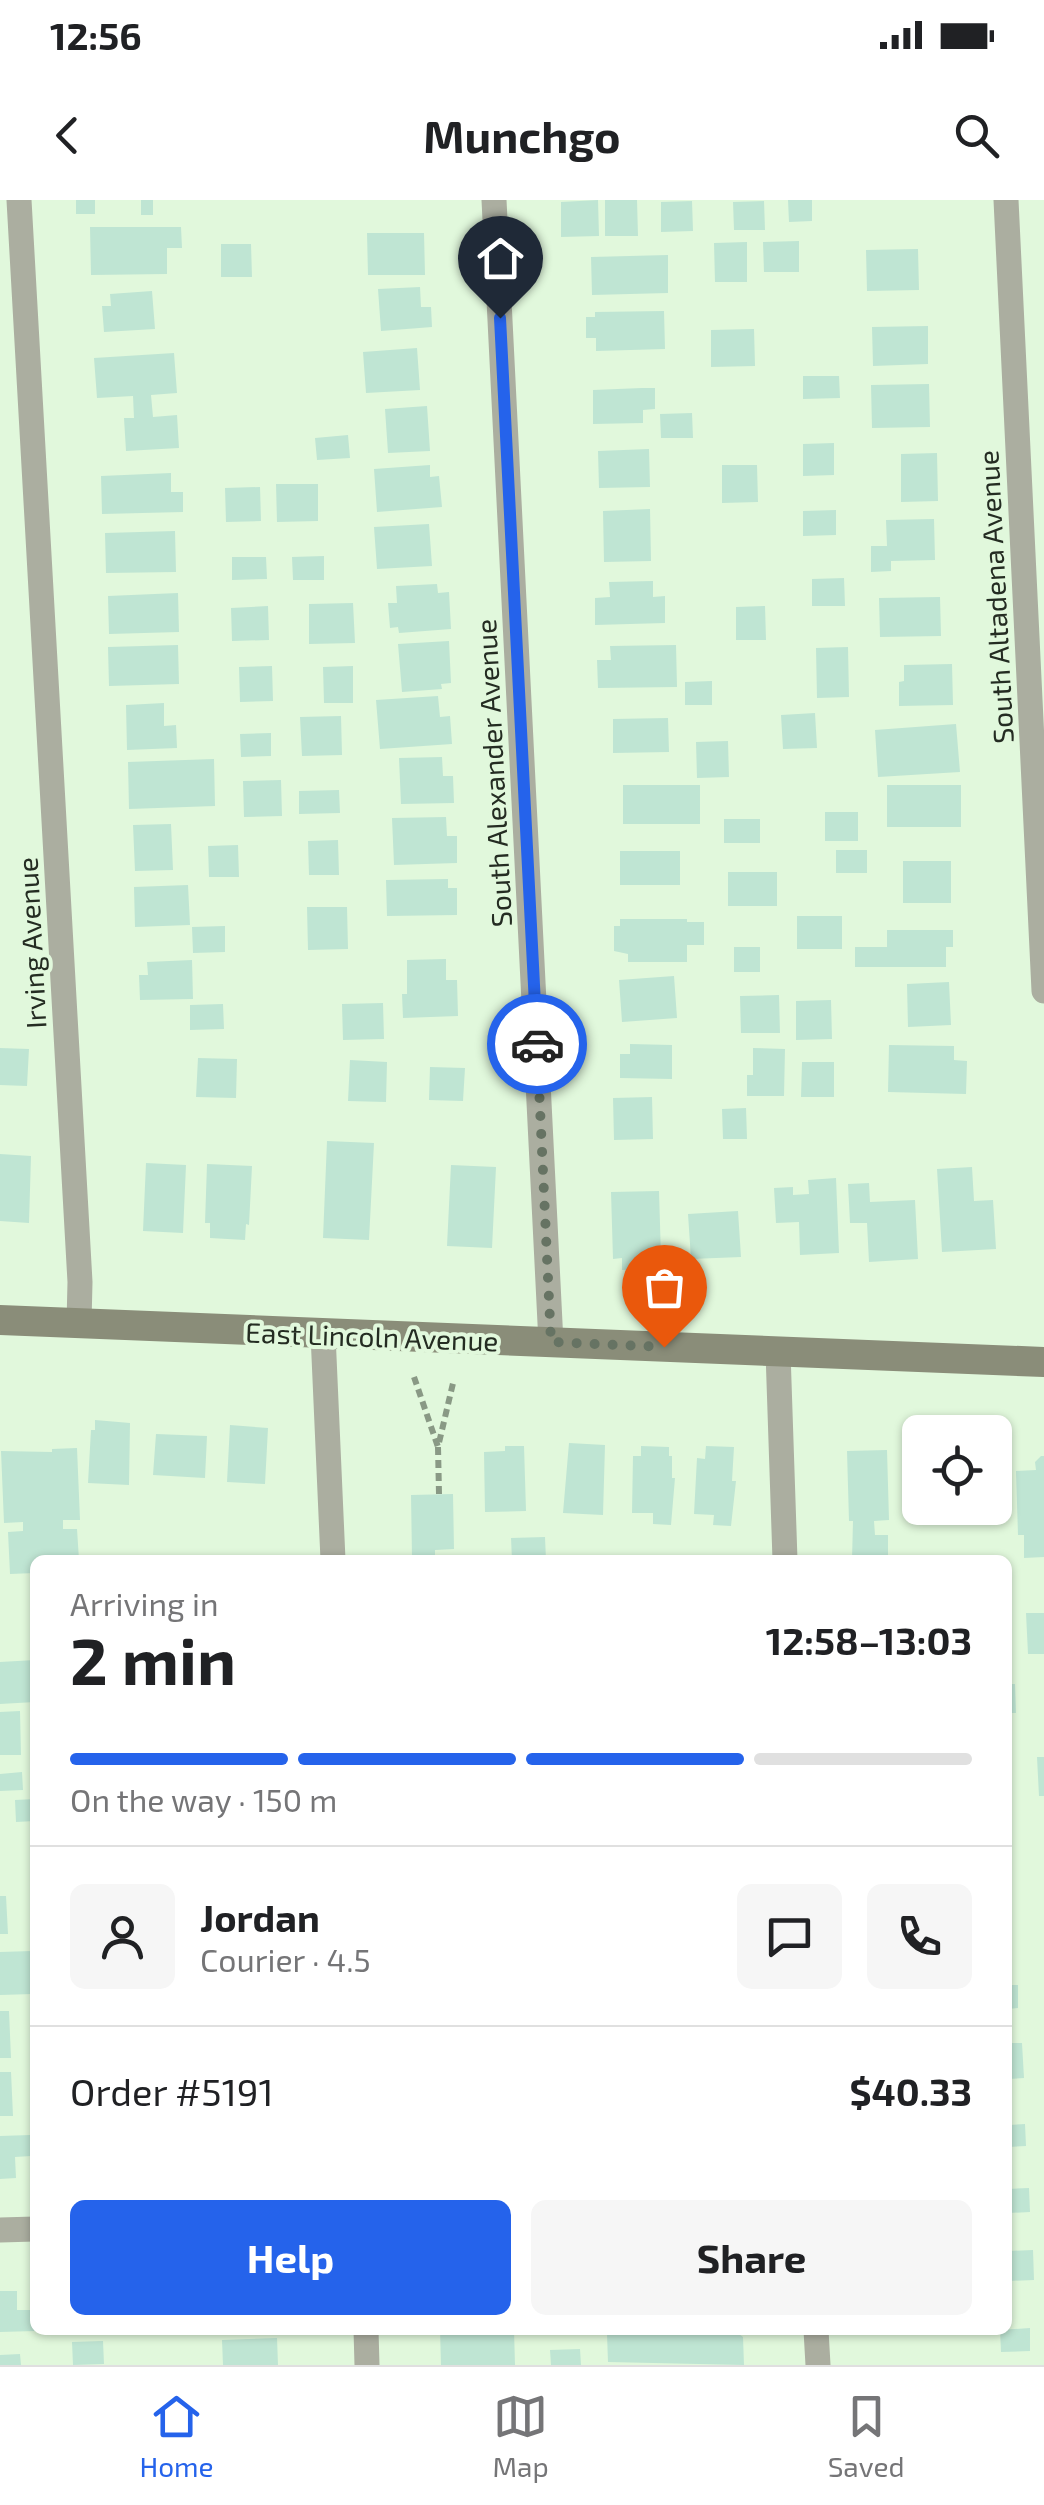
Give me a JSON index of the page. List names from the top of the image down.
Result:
{
  "streets": {
    "street": [
      "South Altadena Avenue",
      "South Alexander Avenue",
      "Irving Avenue",
      "East Lincoln Avenue"
    ]
  },
  "crossings": [
    ["South Alexander Avenue", "East Lincoln Avenue"],
    ["Irving Avenue", "East Lincoln Avenue"]
  ],
  "page": {
    "status": "12:56",
    "header": "Munchgo",
    "heading": ["2 min", "Arriving in", "12:58–13:03"],
    "panel": [
      "Jordan",
      "Courier · 4.5",
      "Order #5191",
      "$40.33"
    ],
    "bar": "On the way · 150 m",
    "buttons": ["Help", "Share"],
    "tabs": ["Home", "Map", "Saved"]
  }
}
